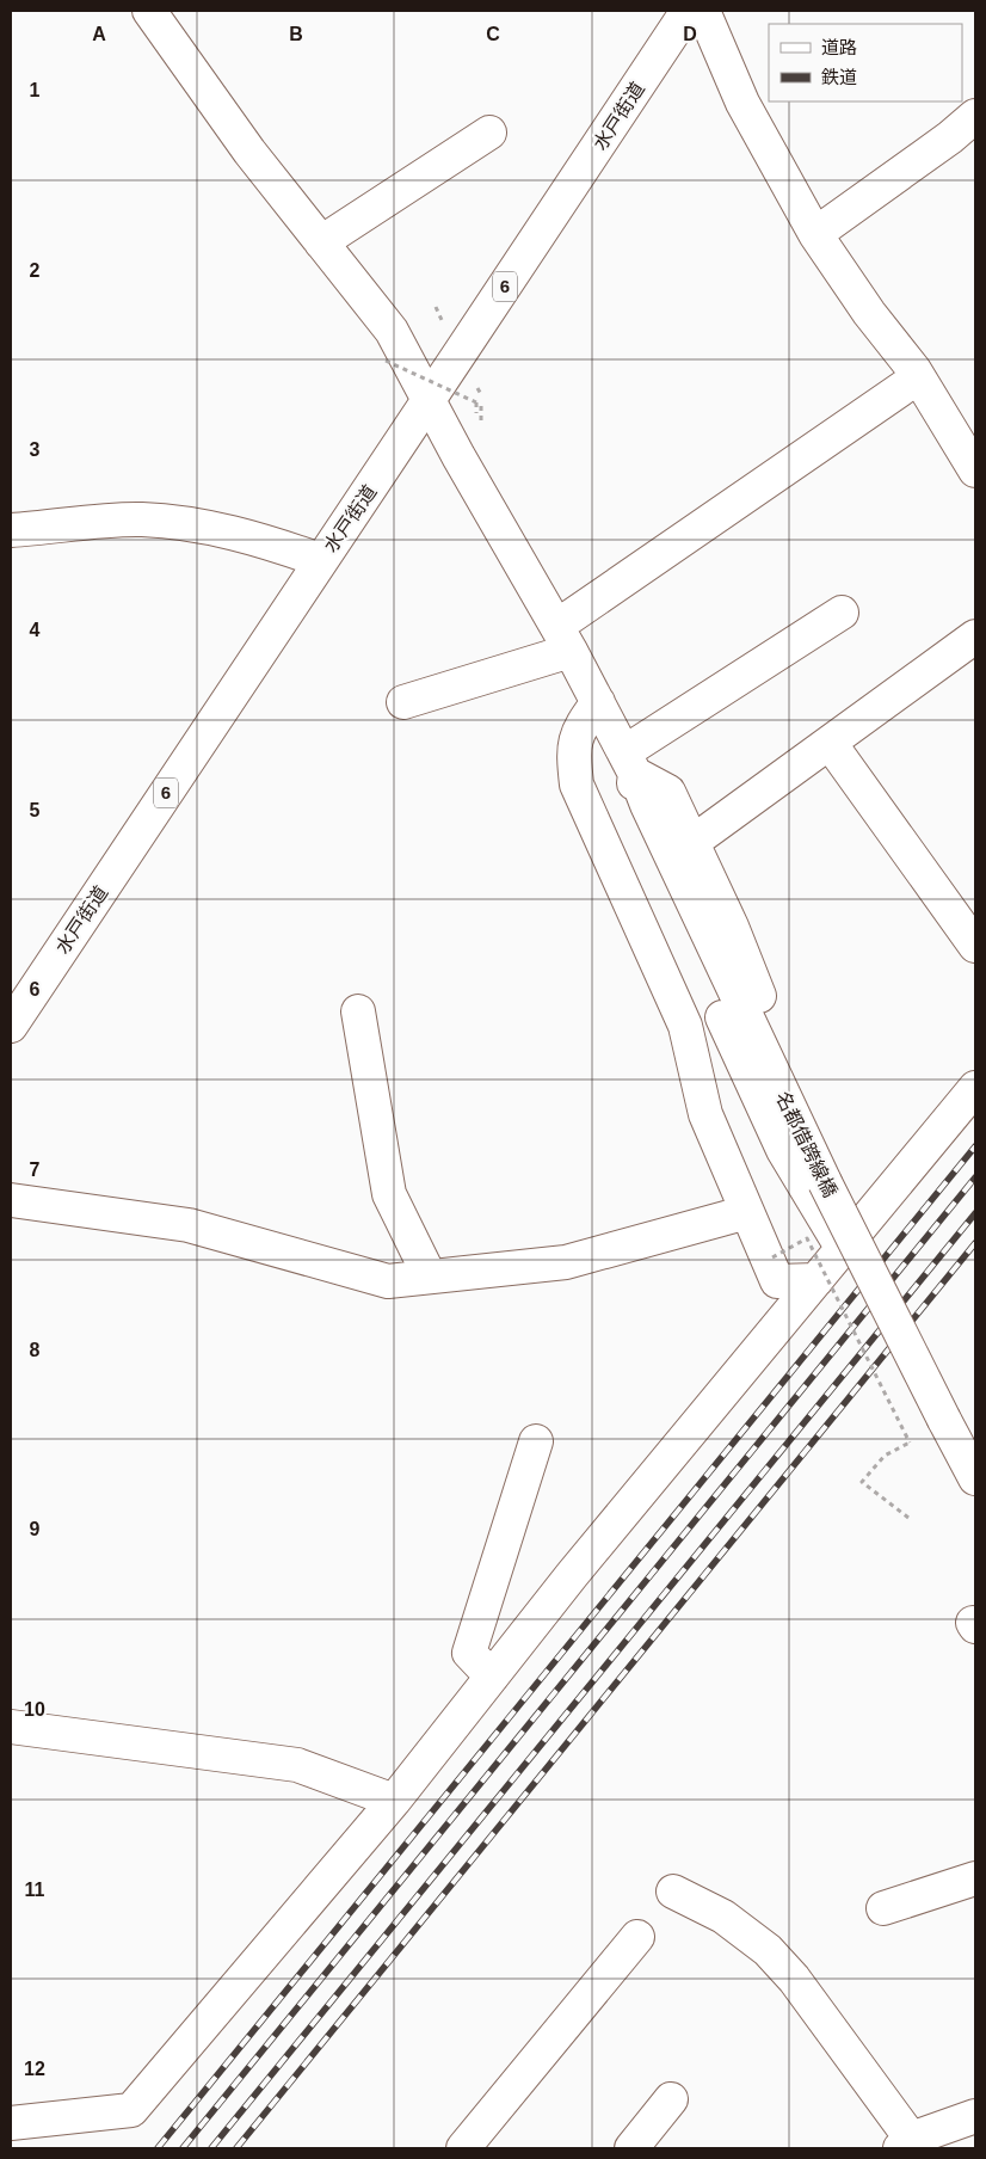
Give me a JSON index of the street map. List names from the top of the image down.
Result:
{
  "streets": {
    "main road": ["水戸街道", "6", "名都借跨線橋"]
  },
  "crossings": [
    ["水戸街道", "名都借跨線橋"]
  ],
  "legend": ["道路", "鉄道"],
  "grid": {
    "columns": [
      "A",
      "B",
      "C",
      "D"
    ],
    "rows": [
      "1",
      "2",
      "3",
      "4",
      "5",
      "6",
      "7",
      "8",
      "9",
      "10",
      "11",
      "12"
    ]
  }
}
